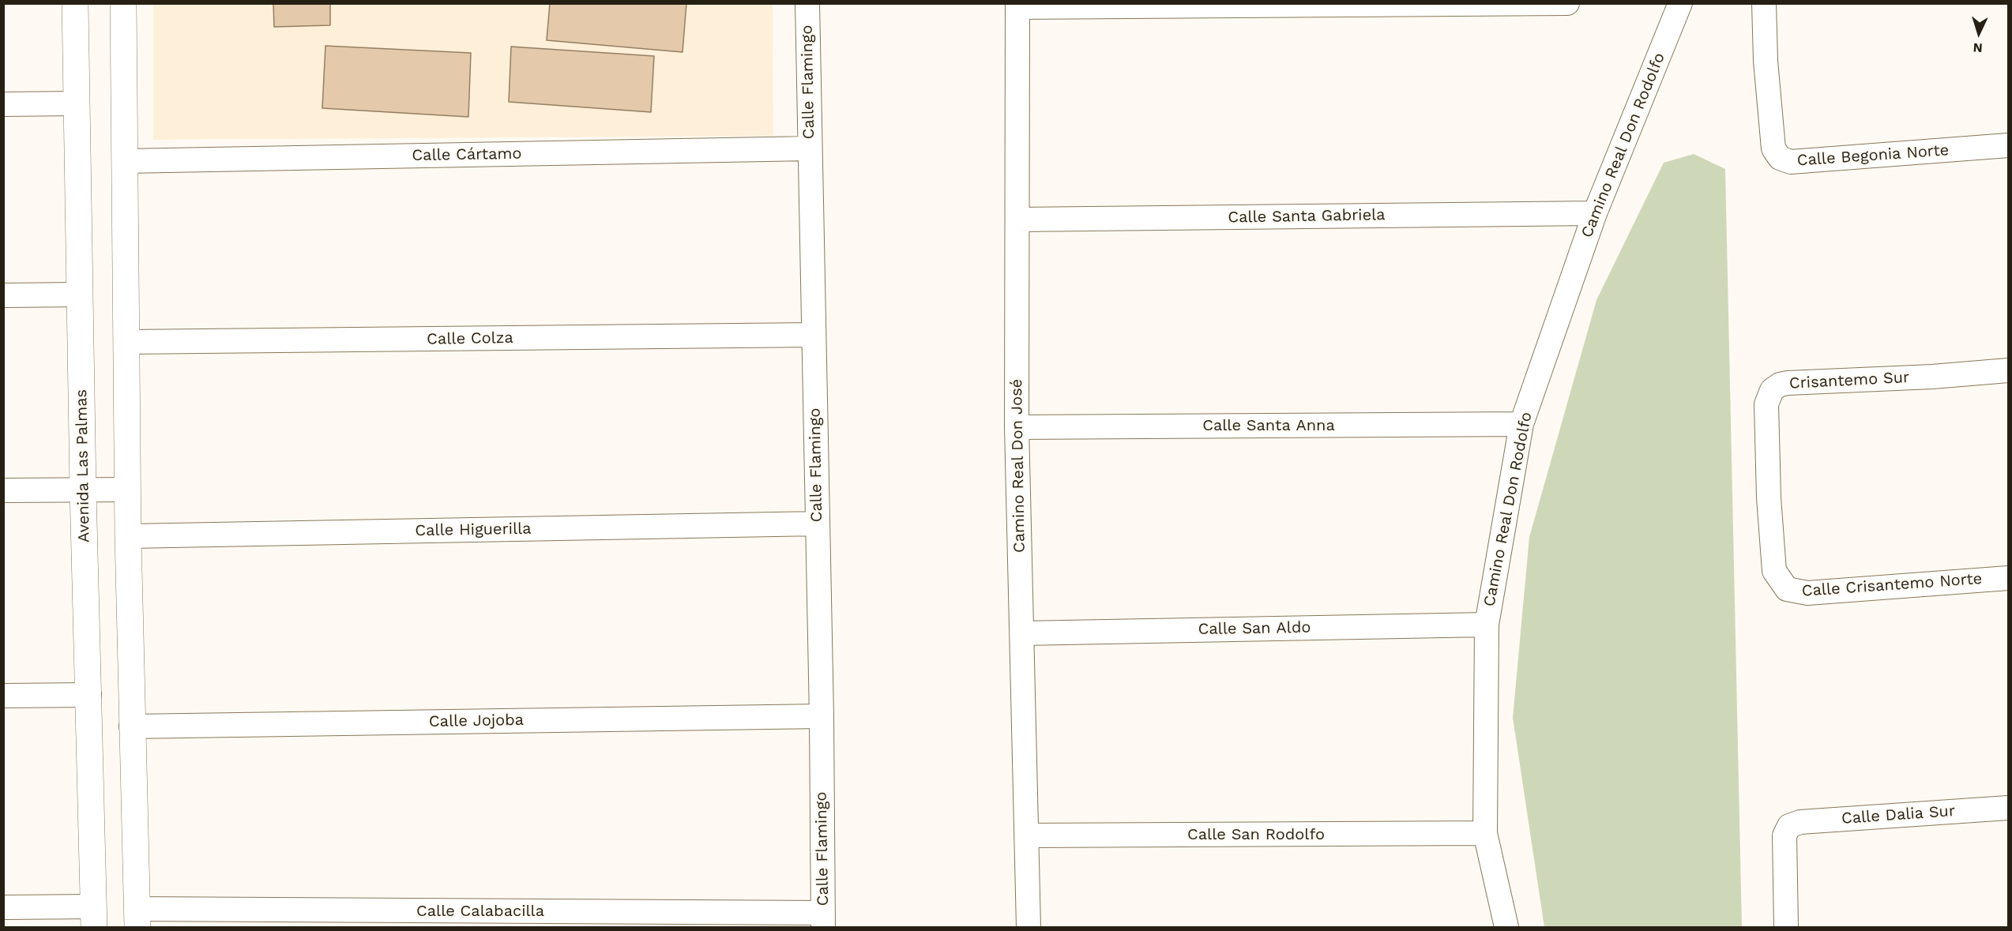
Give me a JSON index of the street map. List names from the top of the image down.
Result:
{
  "streets": {
    "street": [
      "Calle Flamingo",
      "Camino Real Don Rodolfo",
      "Calle Cártamo",
      "Calle Begonia Norte",
      "Calle Santa Gabriela",
      "Calle Colza",
      "Crisantemo Sur",
      "Calle Santa Anna",
      "Avenida Las Palmas",
      "Camino Real Don José",
      "Calle Higuerilla",
      "Calle Crisantemo Norte",
      "Calle San Aldo",
      "Calle Jojoba",
      "Calle Dalia Sur",
      "Calle San Rodolfo",
      "Calle Calabacilla"
    ]
  },
  "crossings": [
    ["Calle Flamingo", "Calle Cártamo"],
    ["Calle Flamingo", "Calle Colza"],
    ["Calle Flamingo", "Calle Higuerilla"],
    ["Calle Flamingo", "Calle Jojoba"],
    ["Calle Flamingo", "Calle Calabacilla"],
    ["Camino Real Don Rodolfo", "Calle Santa Gabriela"],
    ["Camino Real Don Rodolfo", "Calle Santa Anna"],
    ["Camino Real Don Rodolfo", "Calle San Aldo"],
    ["Camino Real Don Rodolfo", "Calle San Rodolfo"],
    ["Calle Santa Gabriela", "Camino Real Don José"],
    ["Crisantemo Sur", "Calle Crisantemo Norte"],
    ["Calle Santa Anna", "Camino Real Don José"],
    ["Camino Real Don José", "Calle San Aldo"],
    ["Camino Real Don José", "Calle San Rodolfo"]
  ],
  "north": "bottom"
}
